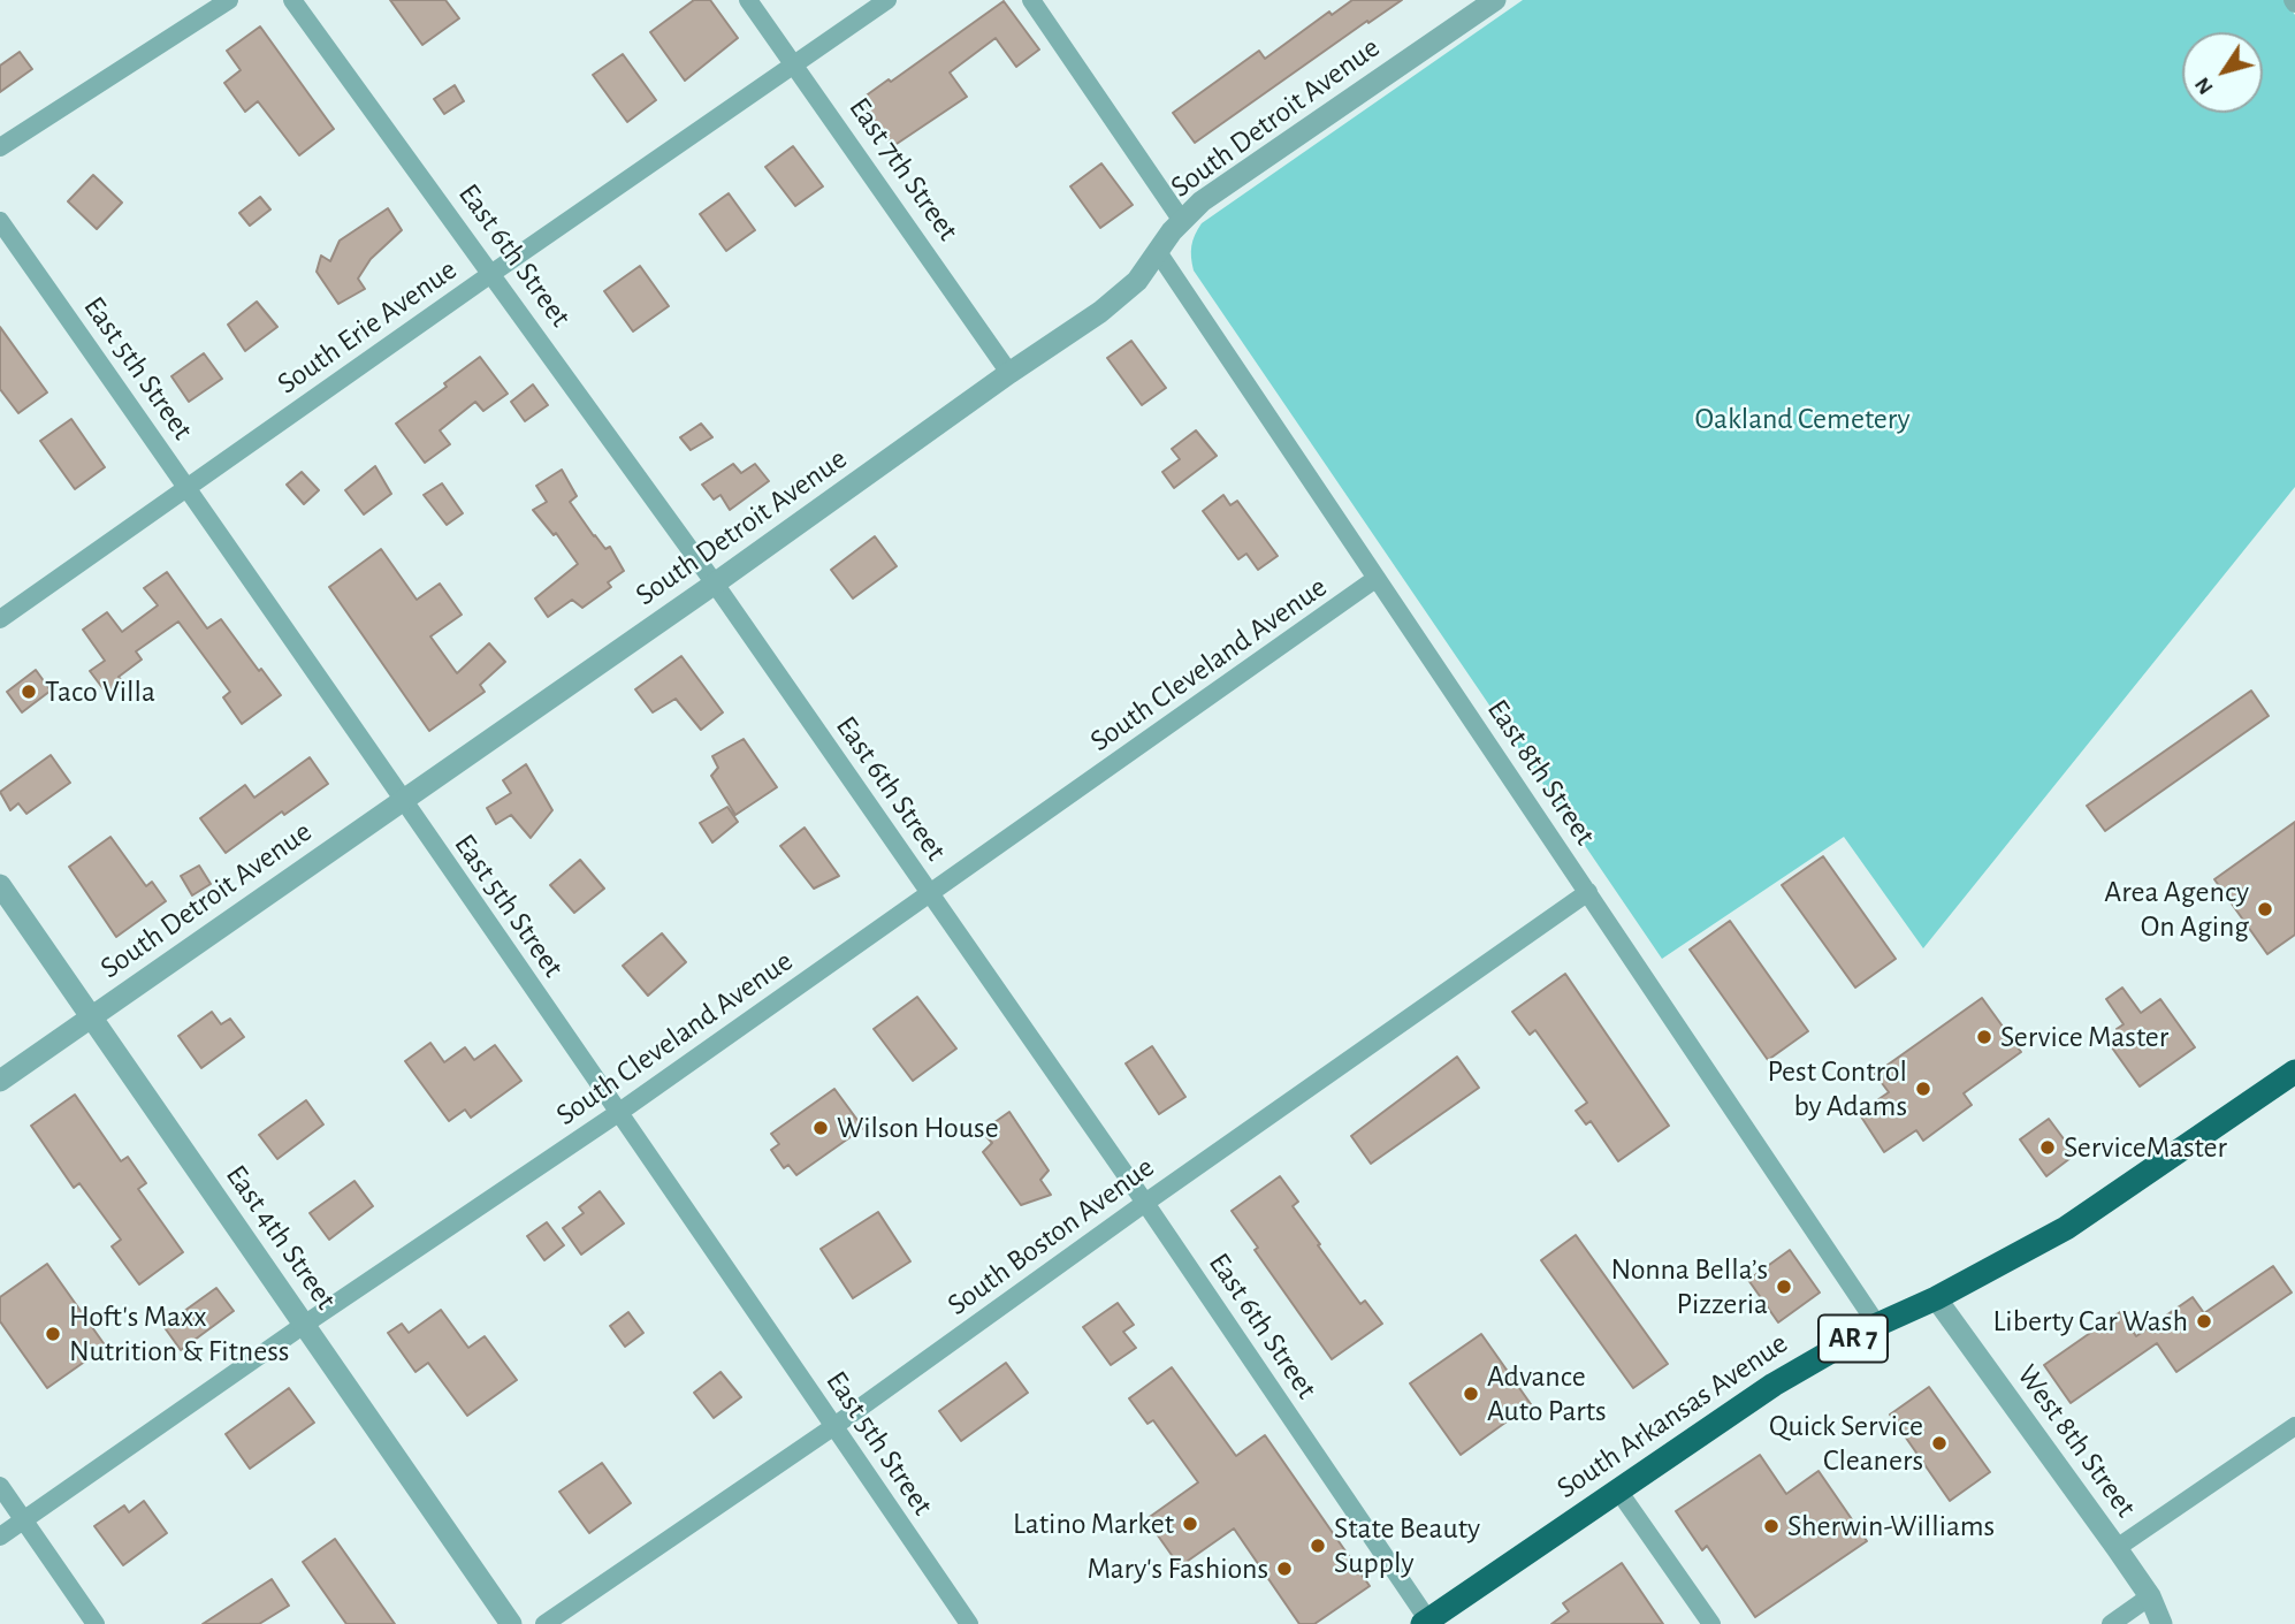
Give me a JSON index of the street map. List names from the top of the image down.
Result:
{
  "streets": {
    "highway": ["AR 7", "South Arkansas Avenue"],
    "street": [
      "South Detroit Avenue",
      "East 7th Street",
      "East 6th Street",
      "South Erie Avenue",
      "East 5th Street",
      "South Cleveland Avenue",
      "East 8th Street",
      "South Boston Avenue",
      "East 4th Street",
      "West 8th Street"
    ]
  },
  "crossings": [
    ["South Detroit Avenue", "East 7th Street"],
    ["South Detroit Avenue", "East 6th Street"],
    ["South Detroit Avenue", "East 5th Street"],
    ["South Detroit Avenue", "East 8th Street"],
    ["South Detroit Avenue", "East 4th Street"],
    ["East 7th Street", "South Erie Avenue"],
    ["East 6th Street", "South Erie Avenue"],
    ["East 6th Street", "South Cleveland Avenue"],
    ["East 6th Street", "South Boston Avenue"],
    ["East 6th Street", "South Arkansas Avenue"],
    ["South Erie Avenue", "East 5th Street"],
    ["East 5th Street", "South Cleveland Avenue"],
    ["East 5th Street", "South Boston Avenue"],
    ["South Cleveland Avenue", "East 8th Street"],
    ["South Cleveland Avenue", "East 4th Street"],
    ["East 8th Street", "South Boston Avenue"],
    ["East 8th Street", "South Arkansas Avenue"],
    ["South Arkansas Avenue", "West 8th Street"]
  ],
  "parks": ["Oakland Cemetery"],
  "places": [
    "Taco Villa",
    "Area Agency On Aging",
    "Service Master",
    "Pest Control by Adams",
    "Wilson House",
    "ServiceMaster",
    "Nonna Bella’s Pizzeria",
    "Liberty Car Wash",
    "Hoft's Maxx Nutrition & Fitness",
    "Advance Auto Parts",
    "Quick Service Cleaners",
    "Latino Market",
    "Sherwin-Williams",
    "State Beauty Supply",
    "Mary's Fashions"
  ],
  "north": "bottom left"
}
